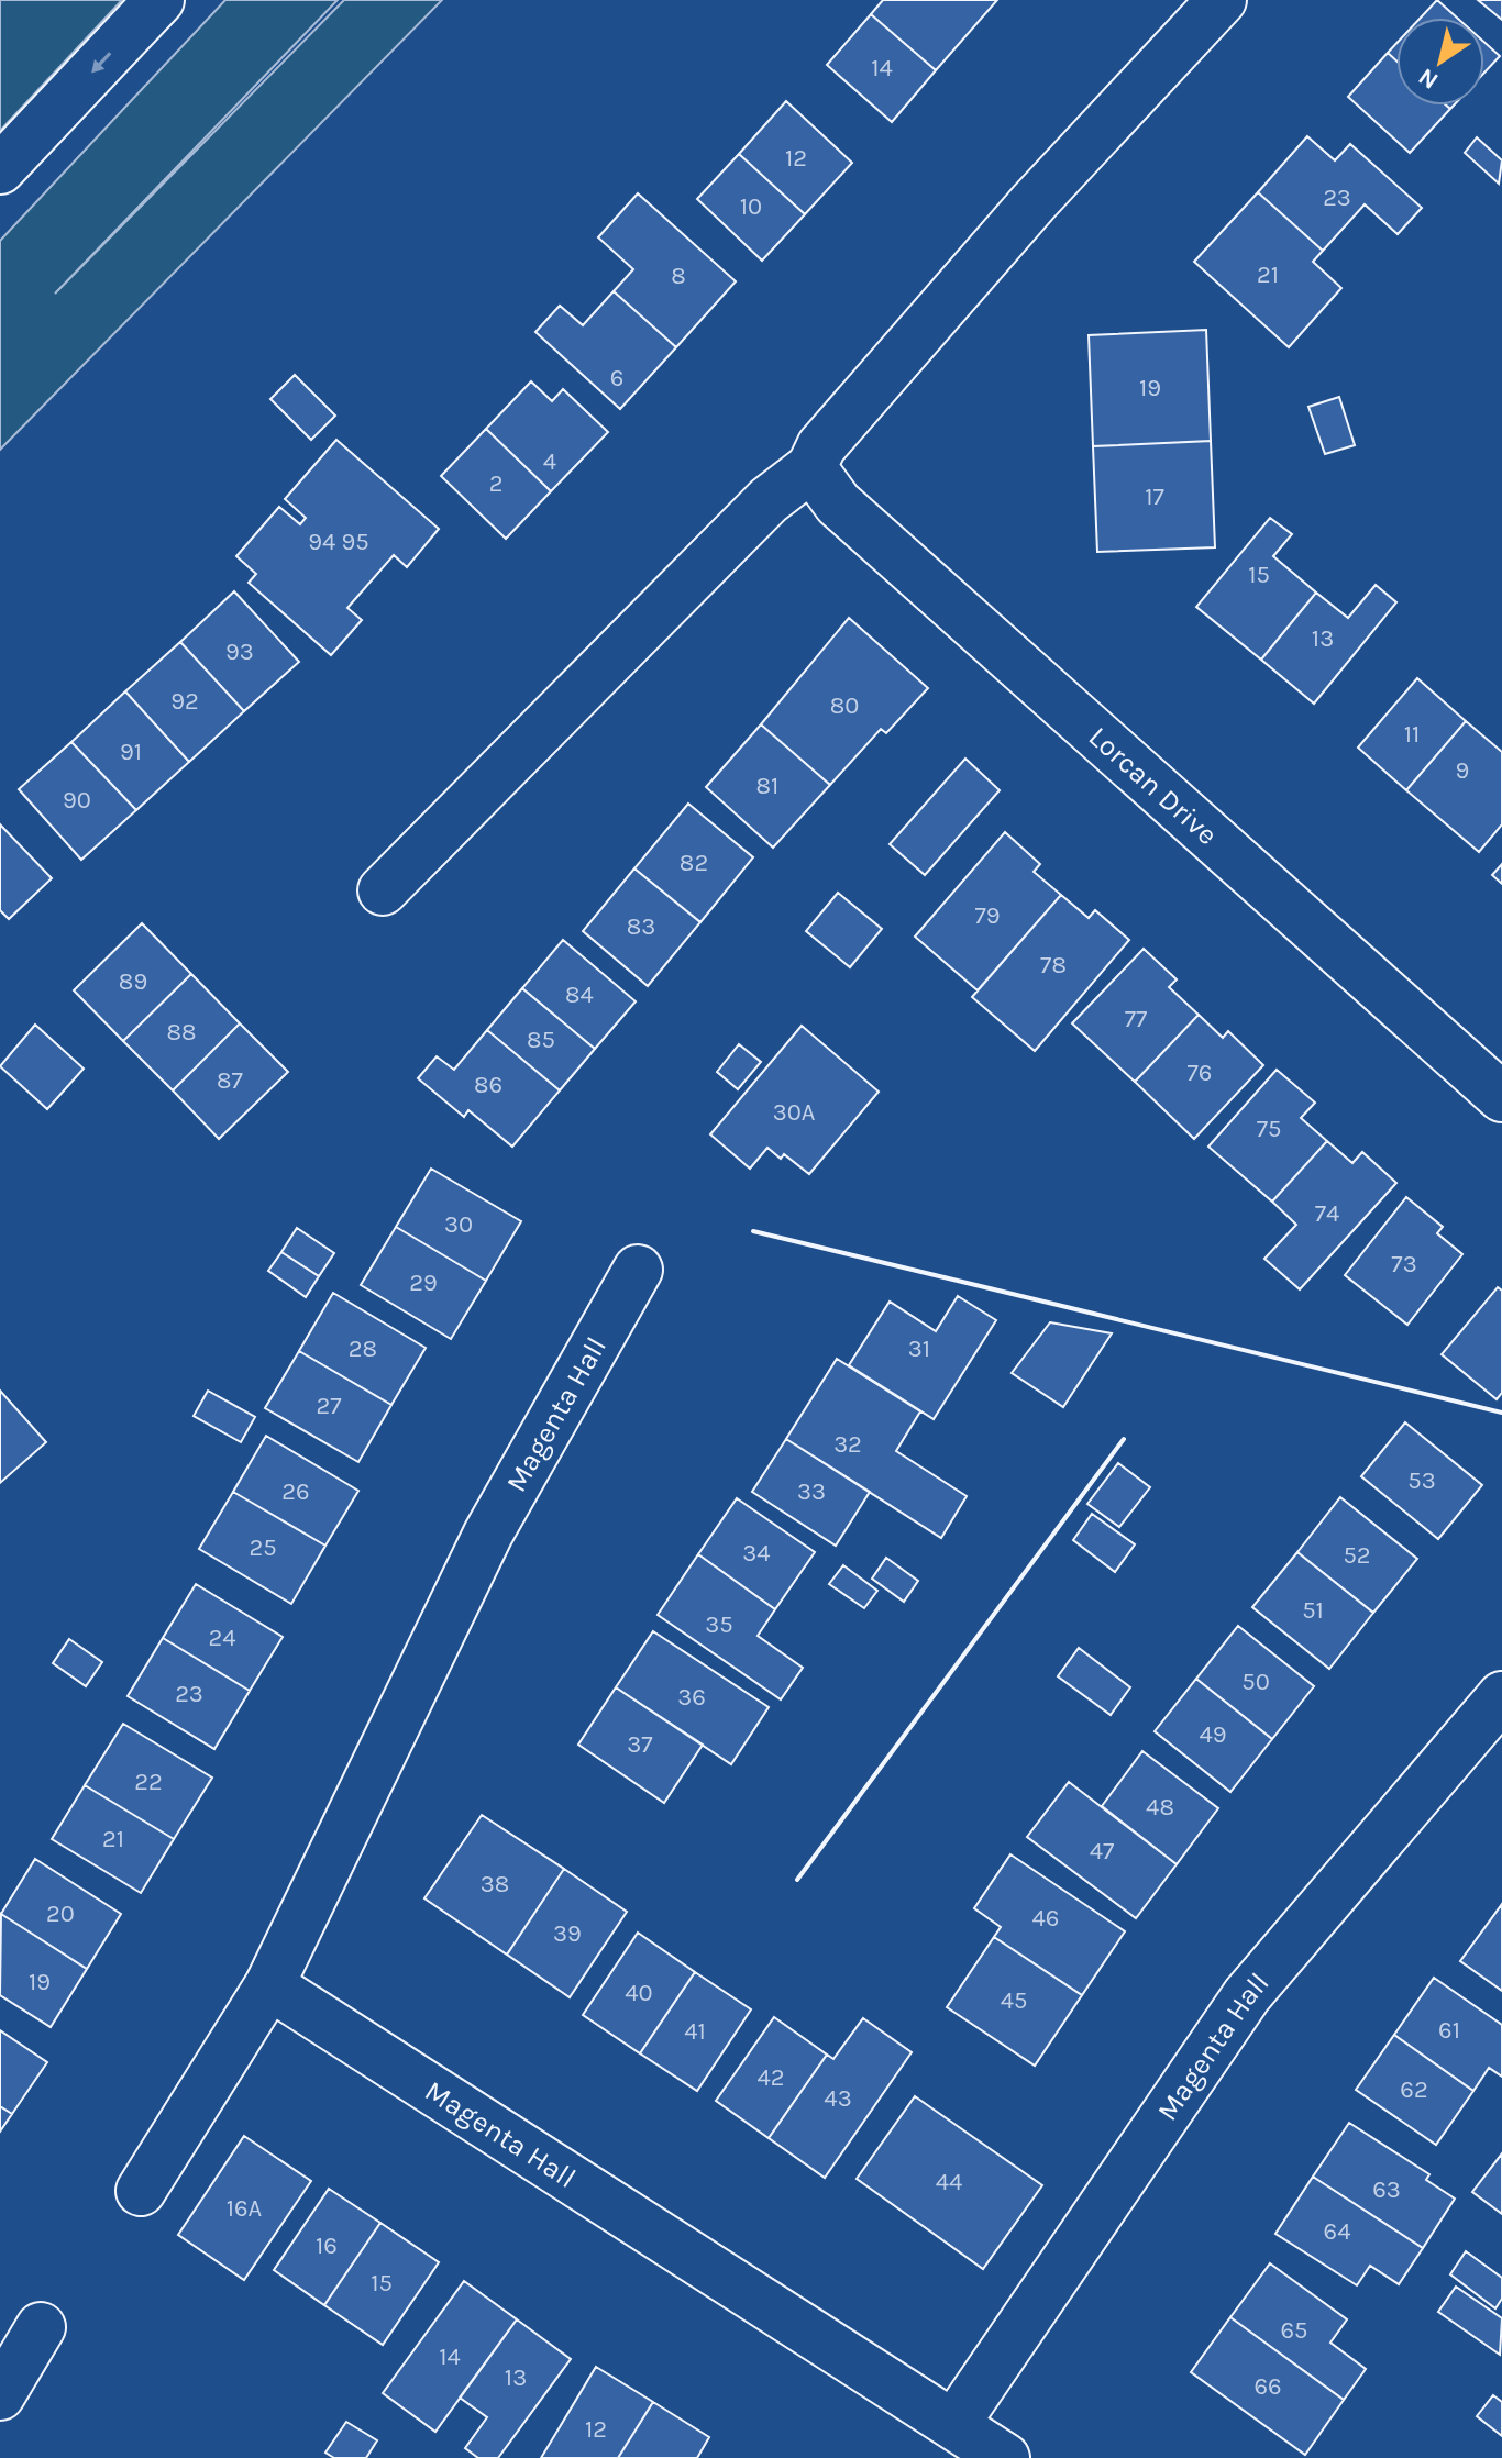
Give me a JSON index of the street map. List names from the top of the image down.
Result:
{
  "streets": {
    "street": ["Lorcan Drive", "Magenta Hall"]
  },
  "house_numbers": [
    "14",
    "12",
    "23",
    "10",
    "21",
    "8",
    "6",
    "19",
    "4",
    "2",
    "17",
    "94 95",
    "15",
    "13",
    "93",
    "92",
    "80",
    "11",
    "91",
    "9",
    "81",
    "90",
    "82",
    "79",
    "83",
    "78",
    "89",
    "84",
    "77",
    "88",
    "85",
    "76",
    "87",
    "86",
    "30A",
    "75",
    "74",
    "30",
    "73",
    "29",
    "28",
    "31",
    "27",
    "32",
    "53",
    "26",
    "33",
    "25",
    "34",
    "52",
    "51",
    "35",
    "24",
    "50",
    "23",
    "36",
    "49",
    "37",
    "22",
    "48",
    "21",
    "47",
    "38",
    "20",
    "46",
    "39",
    "19",
    "40",
    "45",
    "61",
    "41",
    "42",
    "62",
    "43",
    "44",
    "63",
    "16A",
    "64",
    "16",
    "15",
    "65",
    "14",
    "13",
    "66",
    "12"
  ],
  "north": "bottom left"
}
